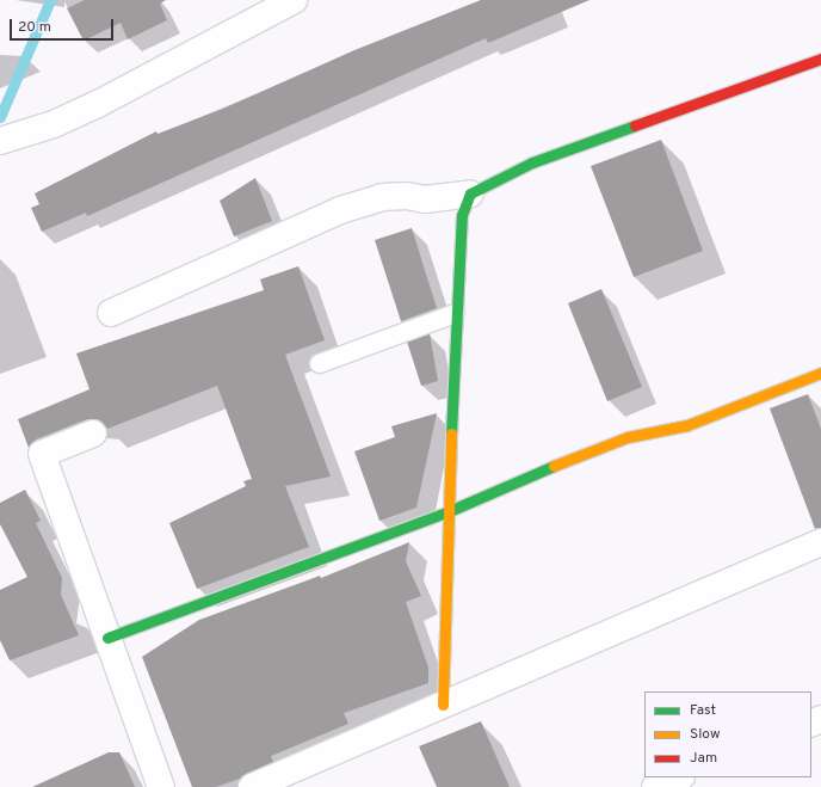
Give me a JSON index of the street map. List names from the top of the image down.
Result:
{
  "legend": ["Fast", "Slow", "Jam"],
  "scale_bar": "20 m"
}
